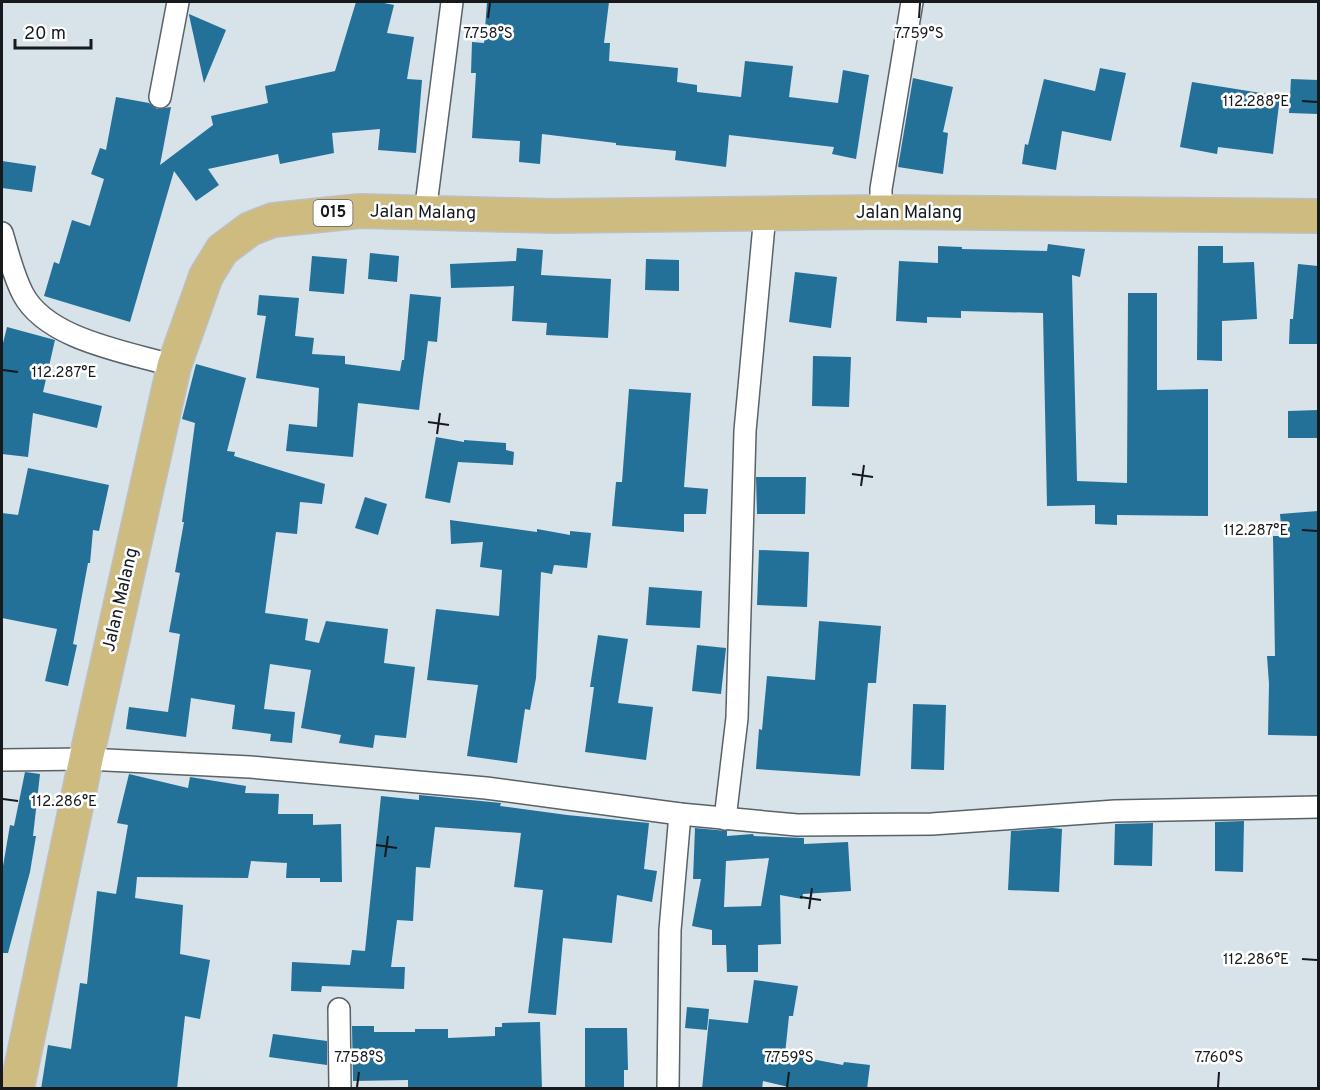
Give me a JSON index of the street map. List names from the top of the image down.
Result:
{
  "streets": {
    "main road": ["015", "Jalan Malang"]
  },
  "scale_bar": "20 m",
  "coordinates": [
    "7.758°S",
    "7.759°S",
    "112.288°E",
    "112.287°E",
    "112.286°E",
    "7.760°S"
  ]
}
